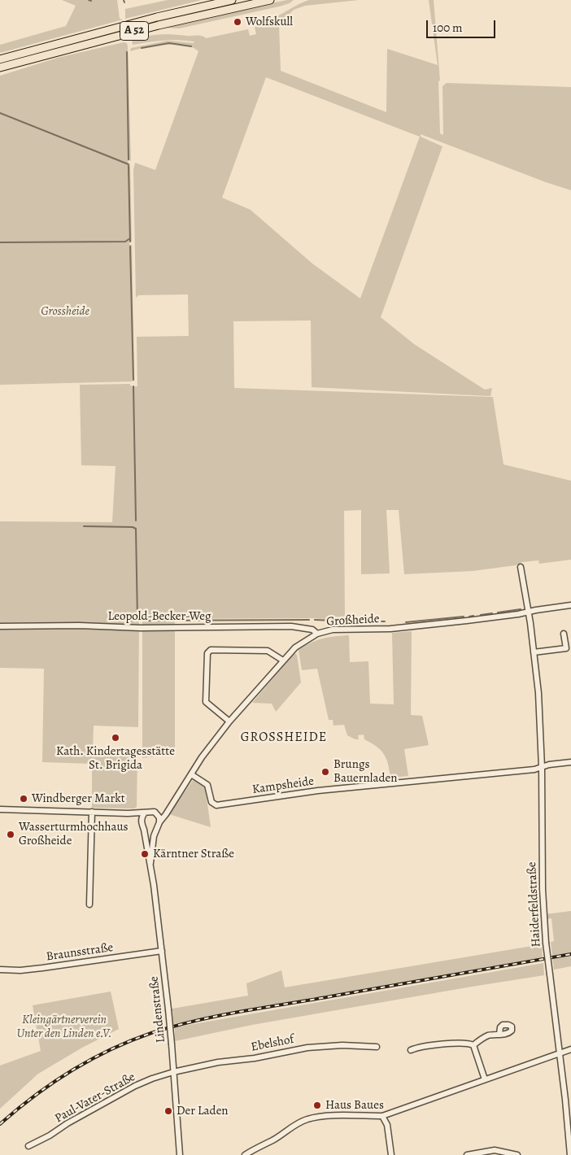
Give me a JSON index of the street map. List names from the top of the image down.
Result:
{
  "streets": {
    "highway": ["A 52"],
    "street": [
      "Leopold-Becker-Weg",
      "Großheide",
      "Kampsheide",
      "Haiderfeldstraße",
      "Braunsstraße",
      "Lindenstraße",
      "Ebelshof",
      "Paul-Vater-Straße"
    ]
  },
  "crossings": [
    ["Leopold-Becker-Weg", "Großheide"],
    ["Großheide", "Kampsheide"],
    ["Großheide", "Haiderfeldstraße"],
    ["Großheide", "Lindenstraße"],
    ["Kampsheide", "Haiderfeldstraße"],
    ["Braunsstraße", "Lindenstraße"],
    ["Lindenstraße", "Ebelshof"],
    ["Lindenstraße", "Paul-Vater-Straße"],
    ["Ebelshof", "Paul-Vater-Straße"]
  ],
  "districts": ["GROSSHEIDE"],
  "parks": ["Grossheide", "Kleingärtnerverein Unter den Linden e.V."],
  "places": [
    "Wolfskull",
    "Kath. Kindertagesstätte St. Brigida",
    "Brungs Bauernladen",
    "Windberger Markt",
    "Wasserturmhochhaus Großheide",
    "Kärntner Straße",
    "Haus Baues",
    "Der Laden"
  ],
  "scale_bar": "100 m"
}
